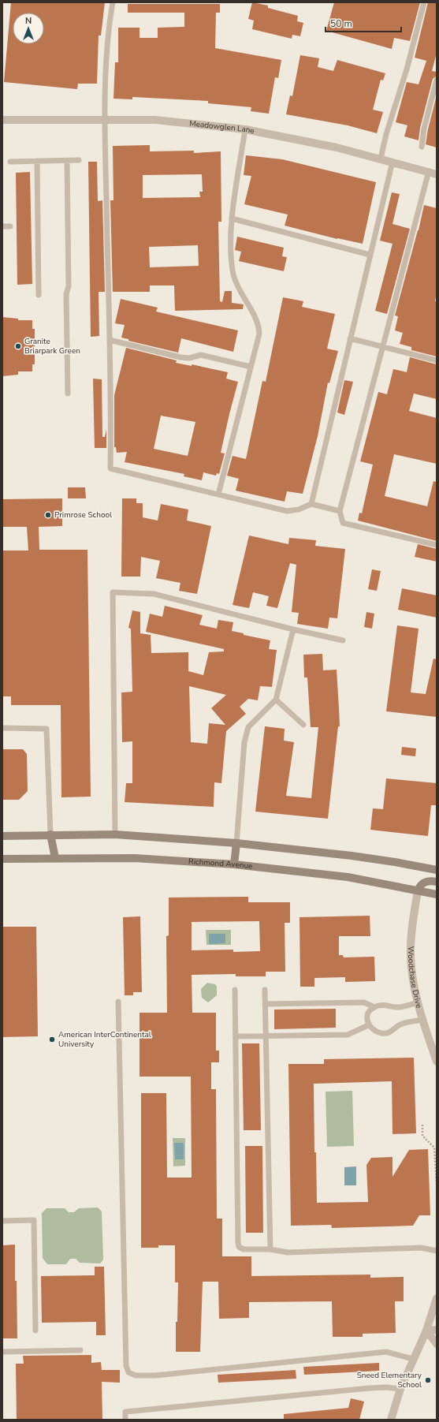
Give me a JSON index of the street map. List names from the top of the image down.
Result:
{
  "streets": {
    "main road": ["Richmond Avenue"],
    "street": ["Meadowglen Lane", "Woodchase Drive"]
  },
  "crossings": [
    ["Richmond Avenue", "Woodchase Drive"]
  ],
  "places": [
    "Granite Briarpark Green",
    "Primrose School",
    "American InterContinental University",
    "Sneed Elementary School"
  ],
  "scale_bar": "50 m",
  "north": "top"
}
